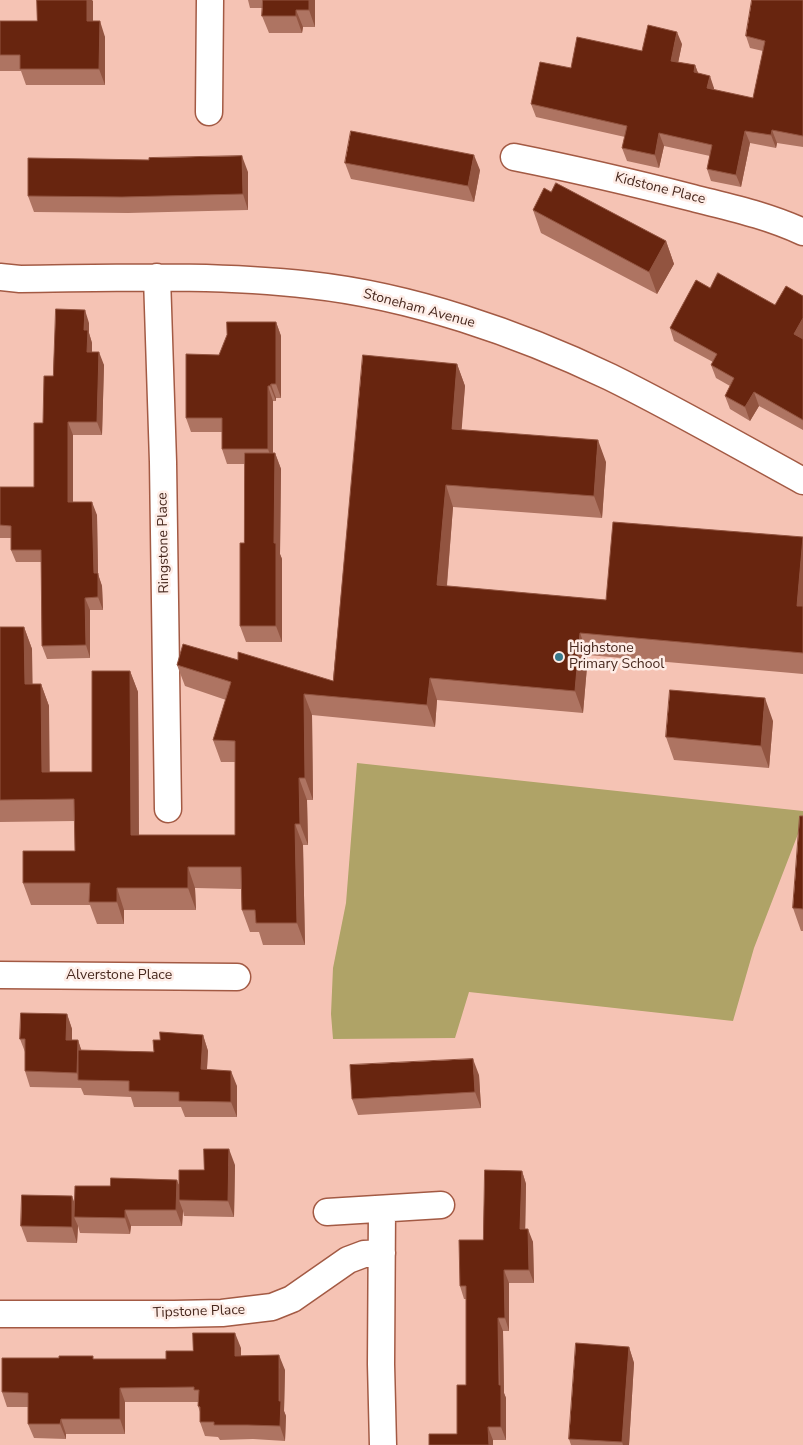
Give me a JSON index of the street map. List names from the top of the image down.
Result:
{
  "streets": {
    "street": [
      "Kidstone Place",
      "Stoneham Avenue",
      "Ringstone Place",
      "Alverstone Place",
      "Tipstone Place"
    ]
  },
  "crossings": [
    ["Stoneham Avenue", "Ringstone Place"]
  ],
  "places": ["Highstone Primary School"]
}
